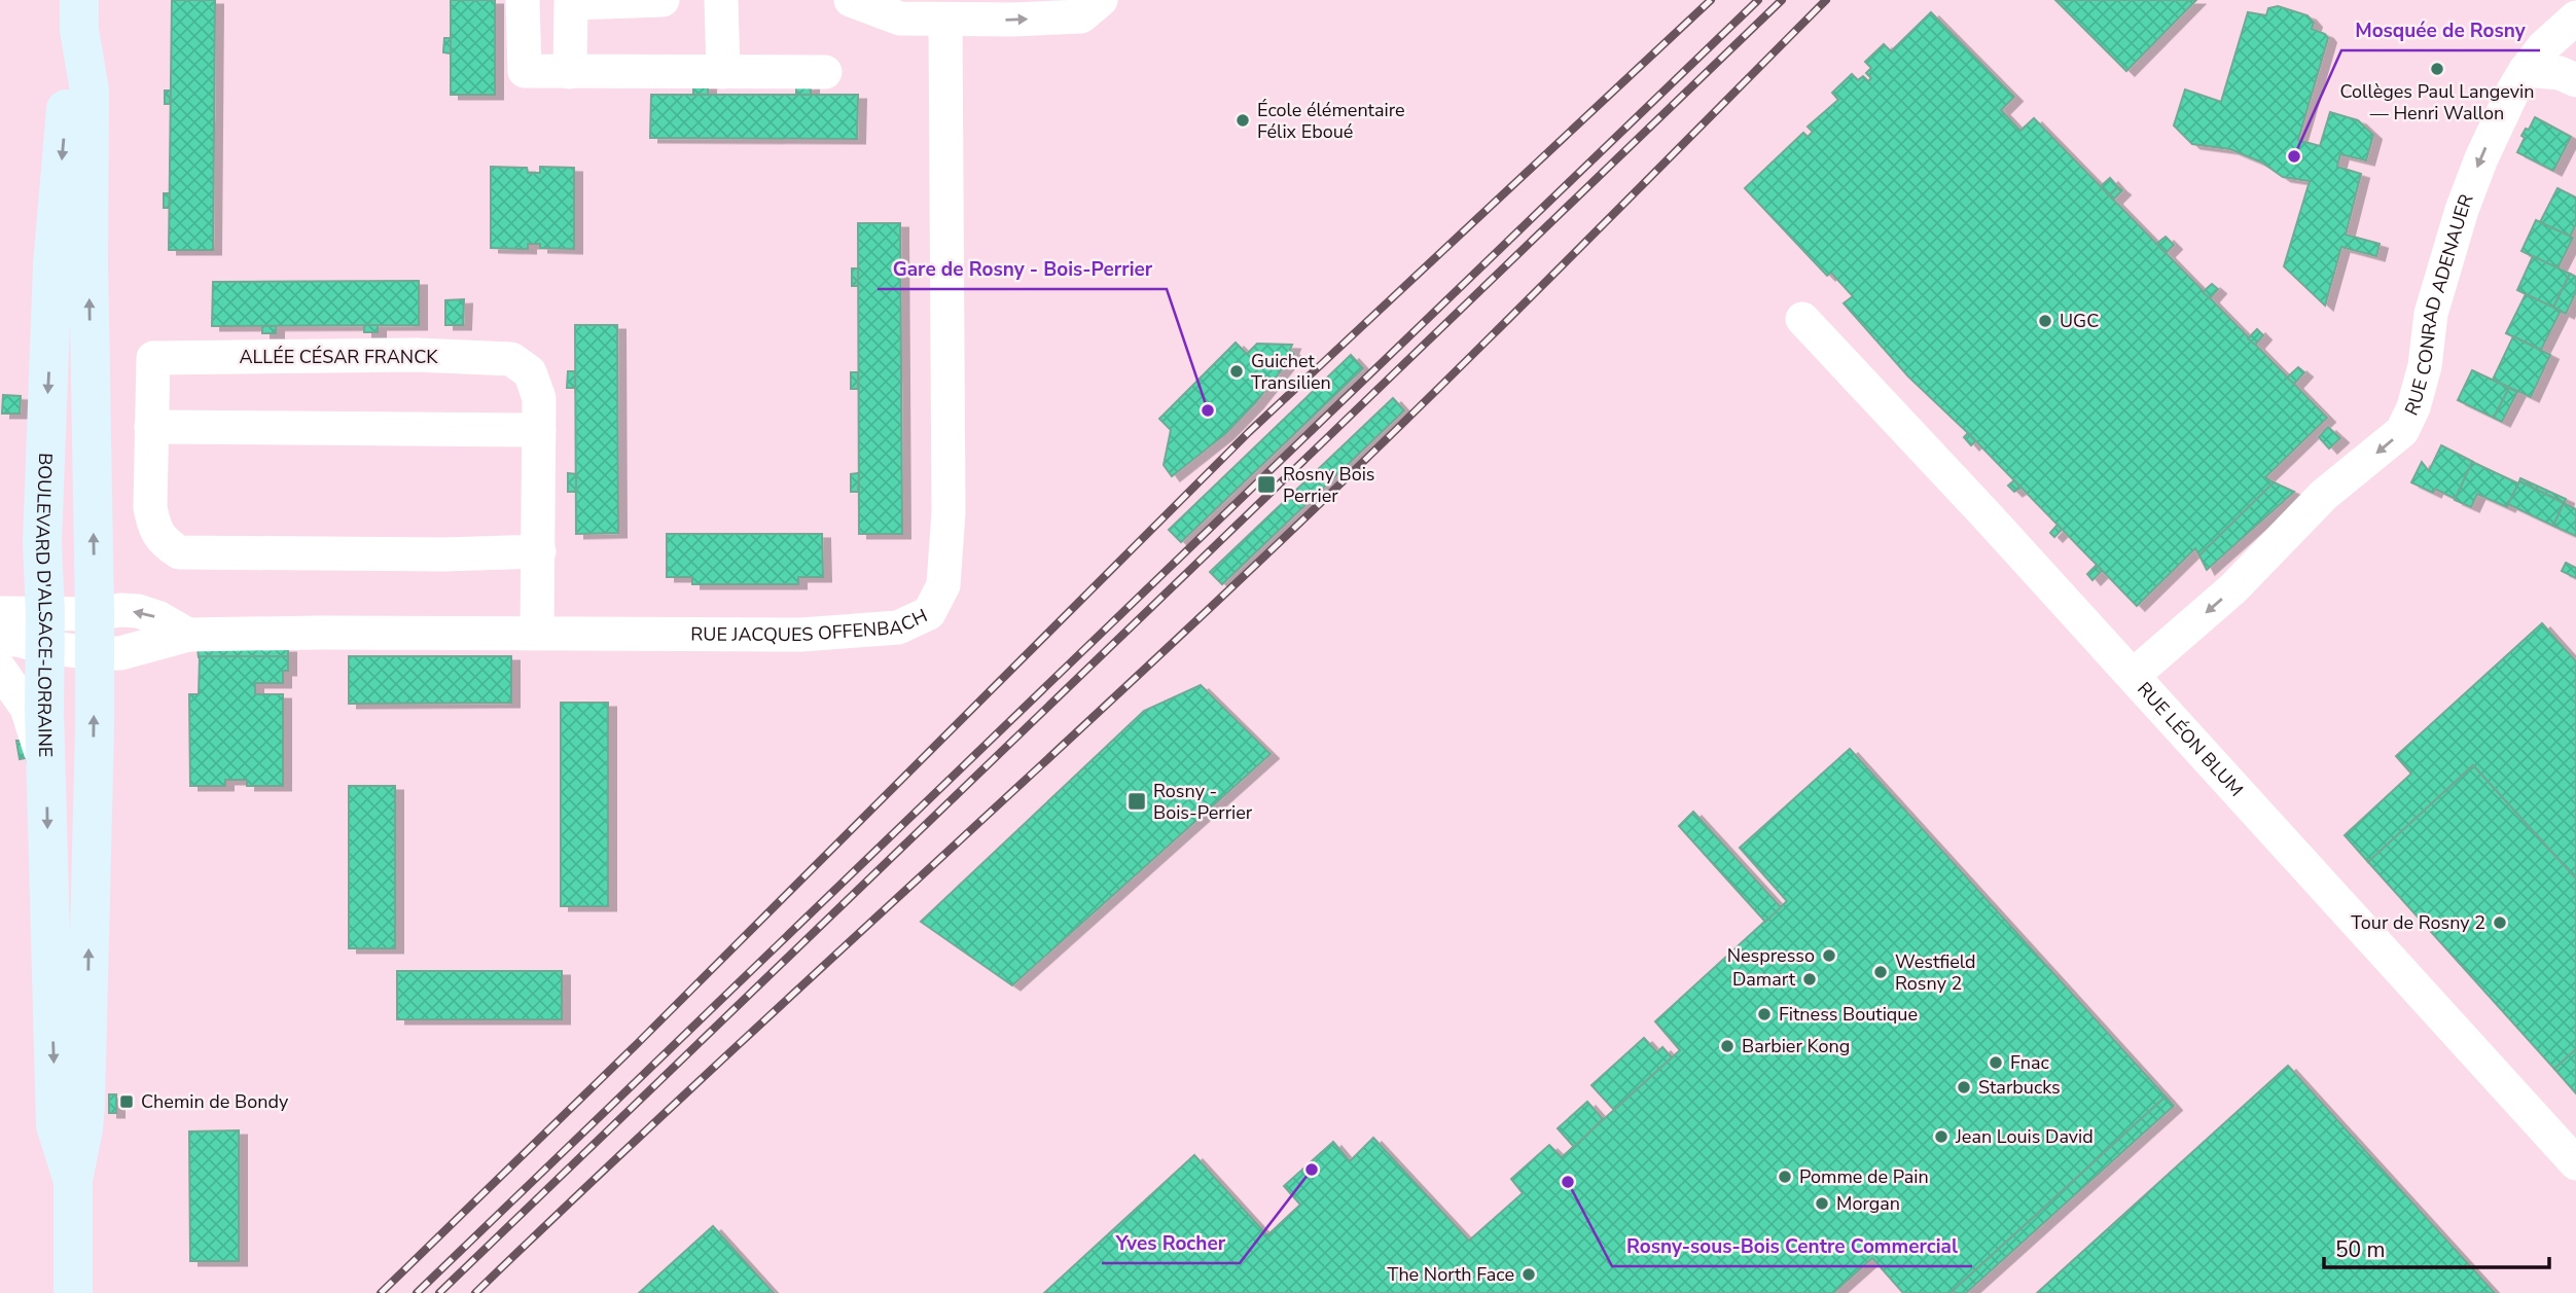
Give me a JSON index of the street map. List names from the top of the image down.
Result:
{
  "streets": {
    "main road": ["BOULEVARD D'ALSACE-LORRAINE"],
    "street": [
      "RUE CONRAD ADENAUER",
      "ALLÉE CÉSAR FRANCK",
      "RUE JACQUES OFFENBACH",
      "RUE LÉON BLUM"
    ]
  },
  "crossings": [
    ["RUE CONRAD ADENAUER", "RUE LÉON BLUM"],
    ["ALLÉE CÉSAR FRANCK", "RUE JACQUES OFFENBACH"],
    ["BOULEVARD D'ALSACE-LORRAINE", "RUE JACQUES OFFENBACH"]
  ],
  "one_way": ["RUE CONRAD ADENAUER"],
  "places": {
    "other": [
      "Collèges Paul Langevin — Henri Wallon",
      "École élémentaire Félix Eboué",
      "Mosquée de Rosny",
      "UGC",
      "Guichet Transilien",
      "Gare de Rosny - Bois-Perrier",
      "Tour de Rosny 2",
      "Nespresso",
      "Westfield Rosny 2",
      "Damart",
      "Fitness Boutique",
      "Barbier Kong",
      "Fnac",
      "Starbucks",
      "Jean Louis David",
      "Yves Rocher",
      "Pomme de Pain",
      "Rosny-sous-Bois Centre Commercial",
      "Morgan",
      "The North Face"
    ],
    "transit": ["Rosny Bois Perrier", "Rosny - Bois-Perrier", "Chemin de Bondy"]
  },
  "scale_bar": "50 m"
}
